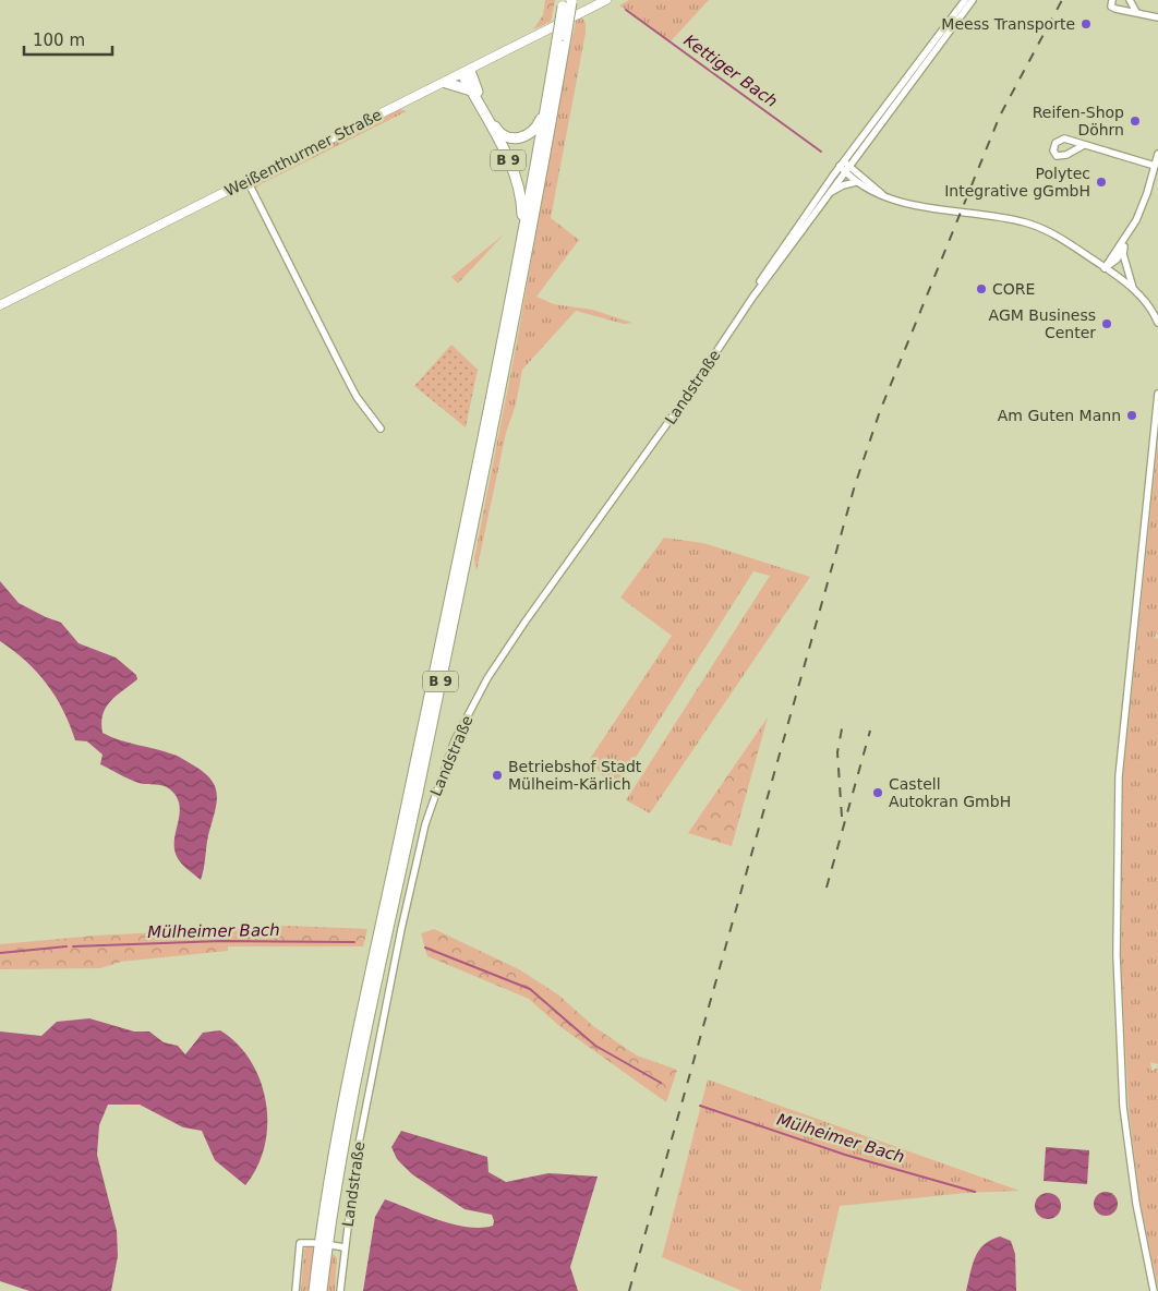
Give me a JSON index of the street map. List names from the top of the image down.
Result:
{
  "streets": {
    "highway": ["B 9"],
    "main road": ["Weißenthurmer Straße"],
    "street": ["Landstraße"]
  },
  "crossings": [
    ["Weißenthurmer Straße", "B 9"]
  ],
  "water": ["Kettiger Bach", "Mülheimer Bach"],
  "places": [
    "Meess Transporte",
    "Reifen-Shop Döhrn",
    "Polytec Integrative gGmbH",
    "CORE",
    "AGM Business Center",
    "Am Guten Mann",
    "Betriebshof Stadt Mülheim-Kärlich",
    "Castell Autokran GmbH"
  ],
  "scale_bar": "100 m"
}
